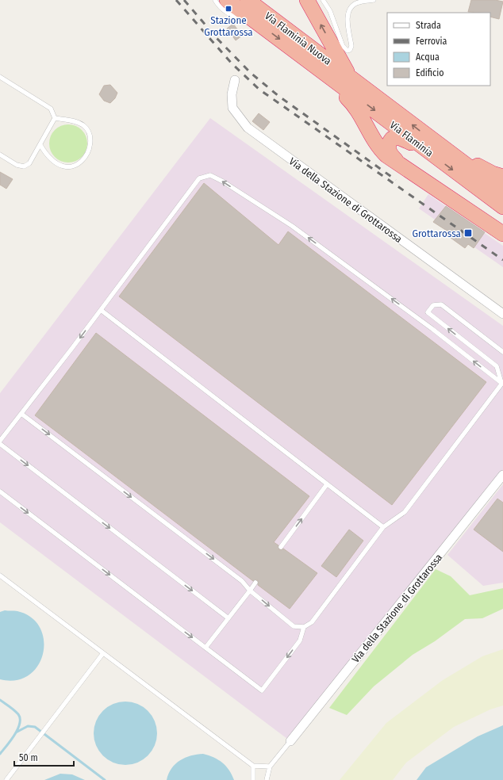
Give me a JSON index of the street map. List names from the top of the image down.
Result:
{
  "streets": {
    "highway": ["Via Flaminia Nuova", "Via Flaminia"],
    "street": ["Via della Stazione di Grottarossa"]
  },
  "crossings": [
    ["Via Flaminia Nuova", "Via Flaminia"]
  ],
  "places": {
    "transit": ["Stazione Grottarossa", "Grottarossa"]
  },
  "legend": [
    "Strada",
    "Ferrovia",
    "Acqua",
    "Edificio"
  ],
  "scale_bar": "50 m"
}
